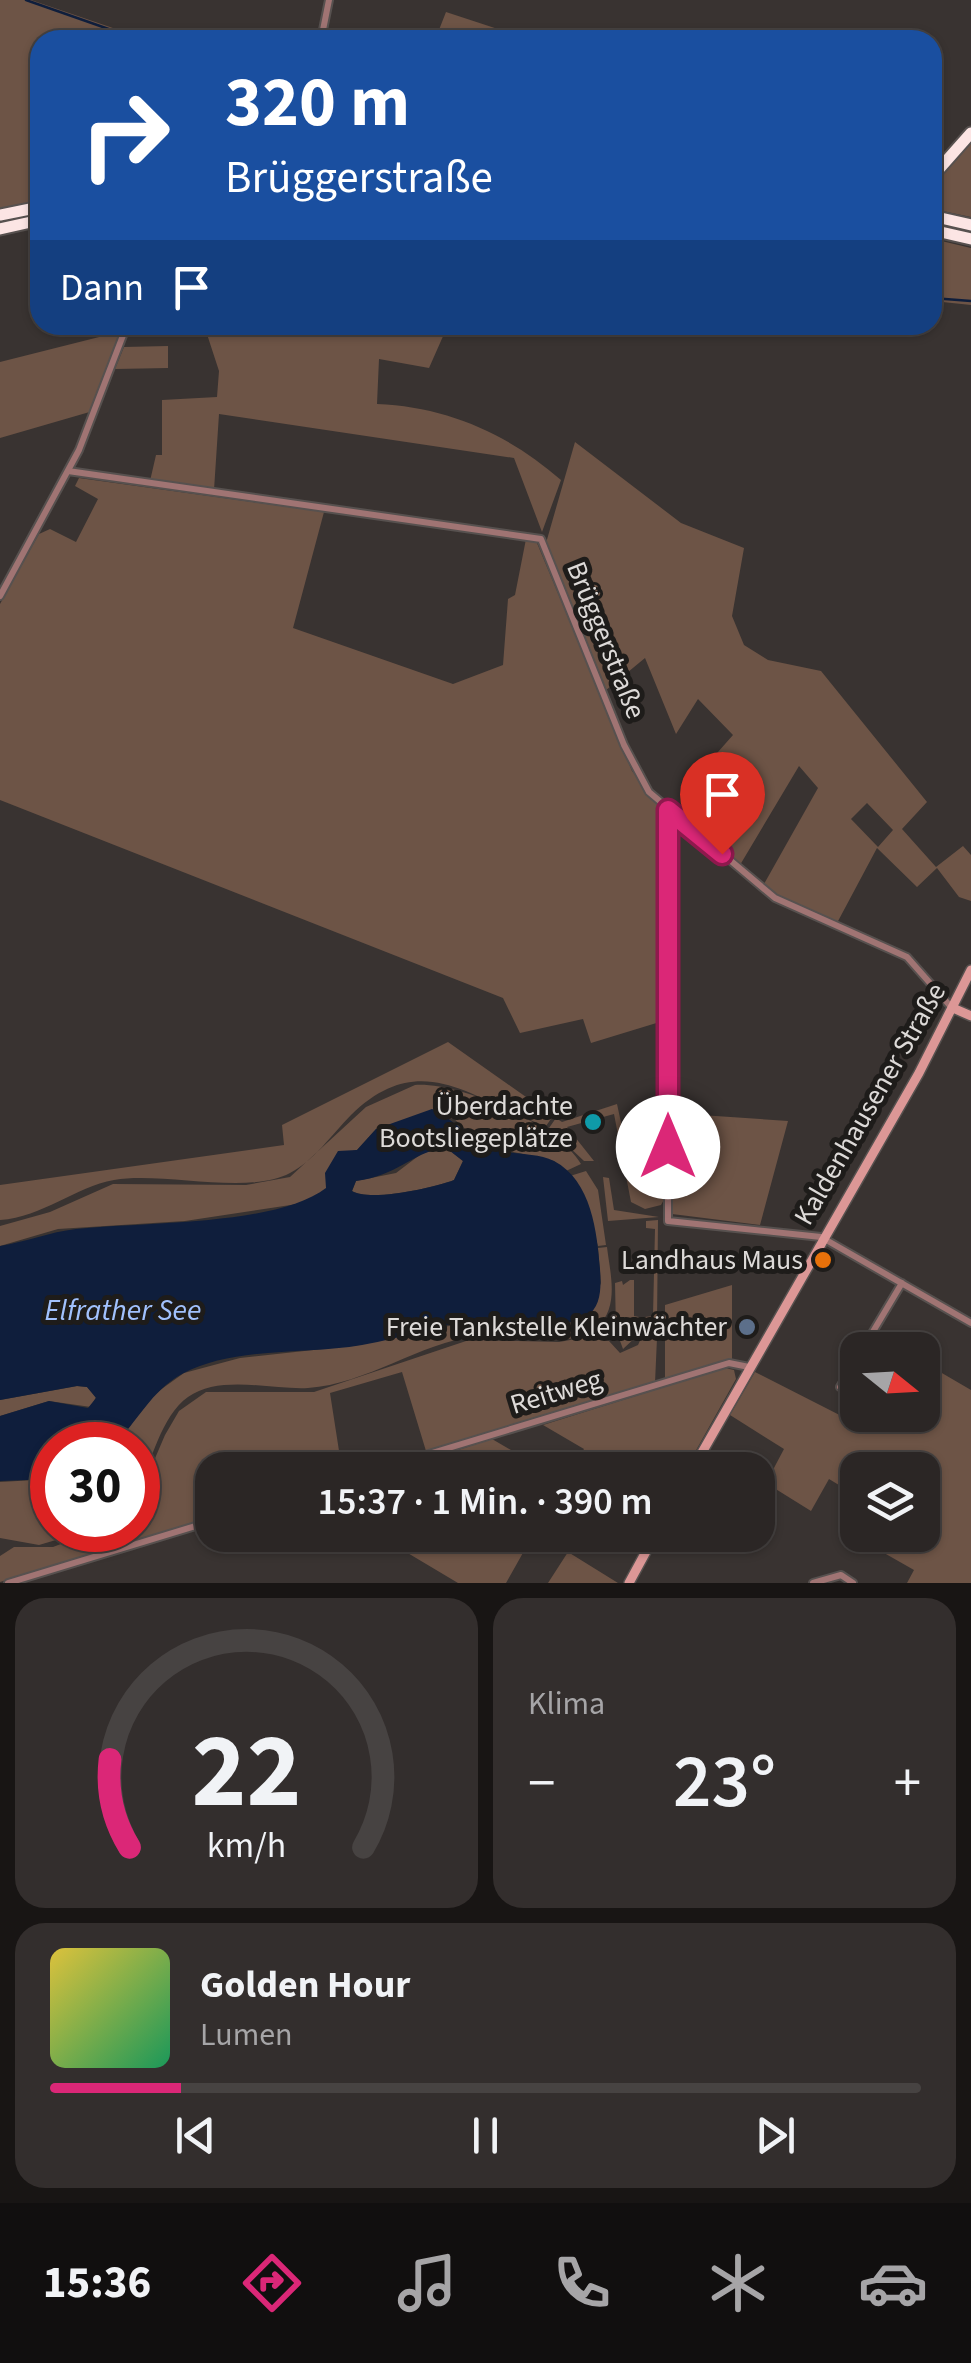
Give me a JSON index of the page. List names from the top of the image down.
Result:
{
  "streets": {
    "main road": ["Kaldenhausener Straße"],
    "street": ["Brüggerstraße", "Reitweg"]
  },
  "crossings": [
    ["Brüggerstraße", "Kaldenhausener Straße"],
    ["Kaldenhausener Straße", "Reitweg"]
  ],
  "water": ["Elfrather See"],
  "places": ["Überdachte Bootsliegeplätze", "Landhaus Maus", "Freie Tankstelle Kleinwächter"],
  "north": "right",
  "page": {
    "turn": ["320 m", "Brüggerstraße"],
    "then": "Dann",
    "limit": "30",
    "trip": "15:37 · 1 Min. · 390 m",
    "tile": "Klima",
    "heat": ["−", "23°", "+"],
    "song": ["Golden Hour", "Lumen"],
    "tabs": "15:36",
    "gauge": ["22", "km/h"]
  }
}
